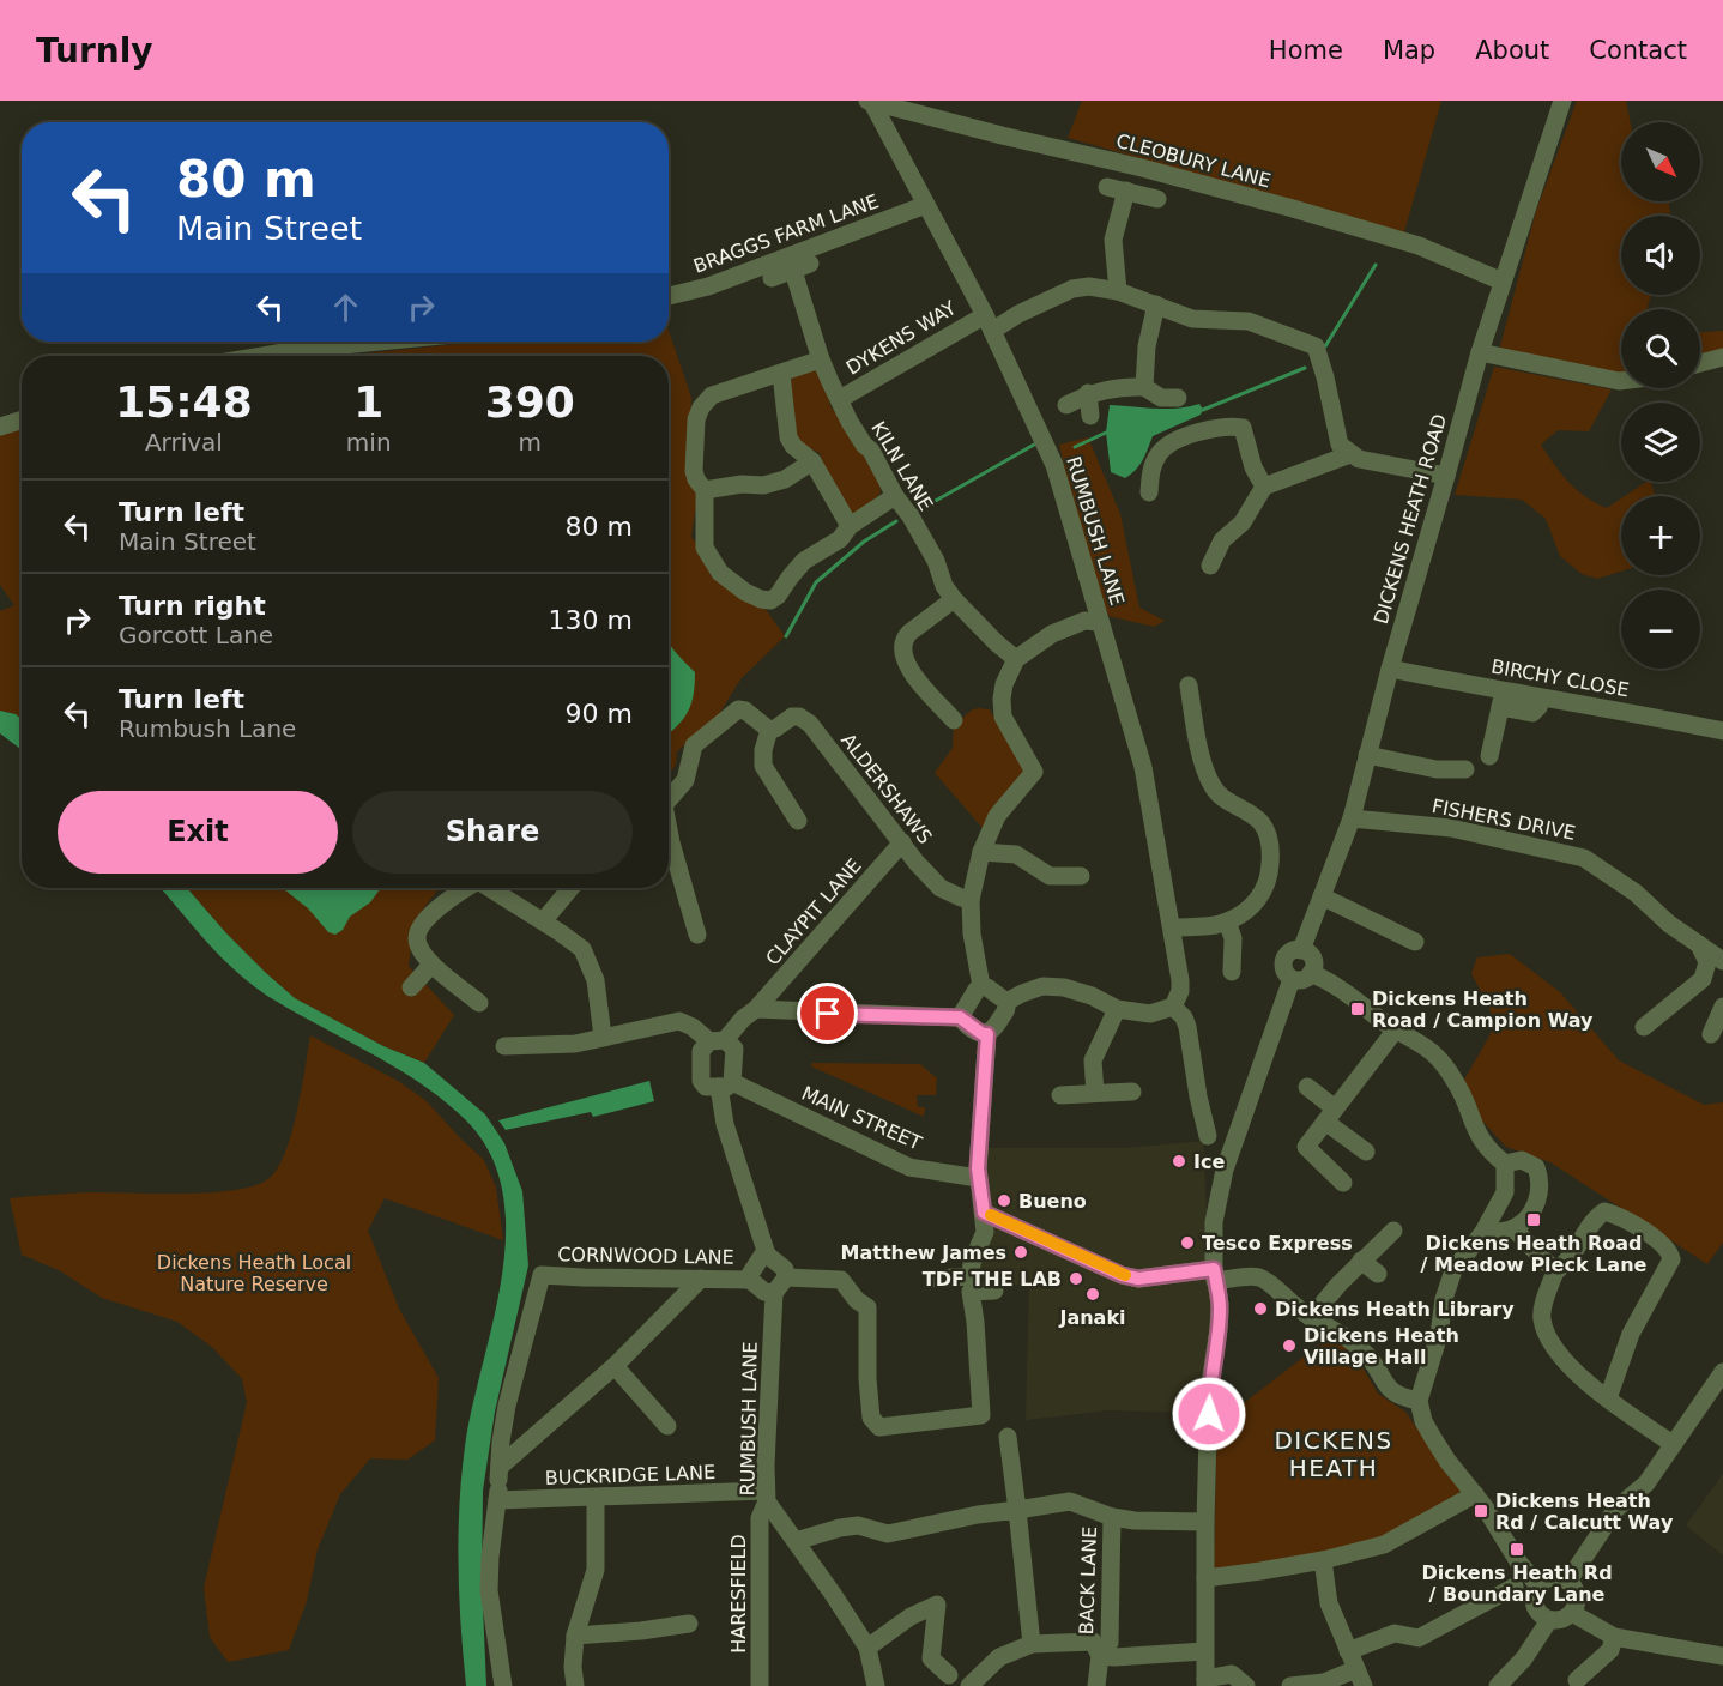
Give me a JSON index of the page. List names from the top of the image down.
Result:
{
  "streets": {
    "street": [
      "CLEOBURY LANE",
      "BRAGGS FARM LANE",
      "DYKENS WAY",
      "KILN LANE",
      "DICKENS HEATH ROAD",
      "RUMBUSH LANE",
      "BIRCHY CLOSE",
      "ALDERSHAWS",
      "FISHERS DRIVE",
      "CLAYPIT LANE",
      "MAIN STREET",
      "CORNWOOD LANE",
      "BUCKRIDGE LANE",
      "BACK LANE",
      "HARESFIELD"
    ]
  },
  "crossings": [
    ["CLEOBURY LANE", "DICKENS HEATH ROAD"],
    ["CLEOBURY LANE", "RUMBUSH LANE"],
    ["BRAGGS FARM LANE", "RUMBUSH LANE"],
    ["DYKENS WAY", "KILN LANE"],
    ["DYKENS WAY", "RUMBUSH LANE"],
    ["DICKENS HEATH ROAD", "BIRCHY CLOSE"],
    ["DICKENS HEATH ROAD", "FISHERS DRIVE"],
    ["RUMBUSH LANE", "CORNWOOD LANE"],
    ["RUMBUSH LANE", "BUCKRIDGE LANE"],
    ["RUMBUSH LANE", "HARESFIELD"],
    ["ALDERSHAWS", "CLAYPIT LANE"],
    ["CORNWOOD LANE", "BUCKRIDGE LANE"],
    ["BUCKRIDGE LANE", "HARESFIELD"]
  ],
  "districts": ["DICKENS HEATH"],
  "parks": ["Dickens Heath Local Nature Reserve"],
  "places": {
    "transit": [
      "Dickens Heath Road / Campion Way",
      "Dickens Heath Road / Meadow Pleck Lane",
      "Dickens Heath Rd / Calcutt Way",
      "Dickens Heath Rd / Boundary Lane"
    ],
    "other": [
      "Ice",
      "Bueno",
      "Tesco Express",
      "Matthew James",
      "TDF THE LAB",
      "Janaki",
      "Dickens Heath Library",
      "Dickens Heath Village Hall"
    ]
  },
  "north": "bottom right",
  "page": {
    "header": "Turnly",
    "nav": [
      "Home",
      "Map",
      "About",
      "Contact"
    ],
    "map_buttons": ["+", "−"],
    "turn": ["80 m", "Main Street"],
    "eta": [
      "15:48",
      "Arrival",
      "1",
      "min",
      "390",
      "m"
    ],
    "list": [
      {
        "name": "Turn left",
        "note": "Main Street",
        "value": "80 m"
      },
      {
        "name": "Turn right",
        "note": "Gorcott Lane",
        "value": "130 m"
      },
      {
        "name": "Turn left",
        "note": "Rumbush Lane",
        "value": "90 m"
      }
    ],
    "buttons": ["Exit", "Share"]
  }
}
